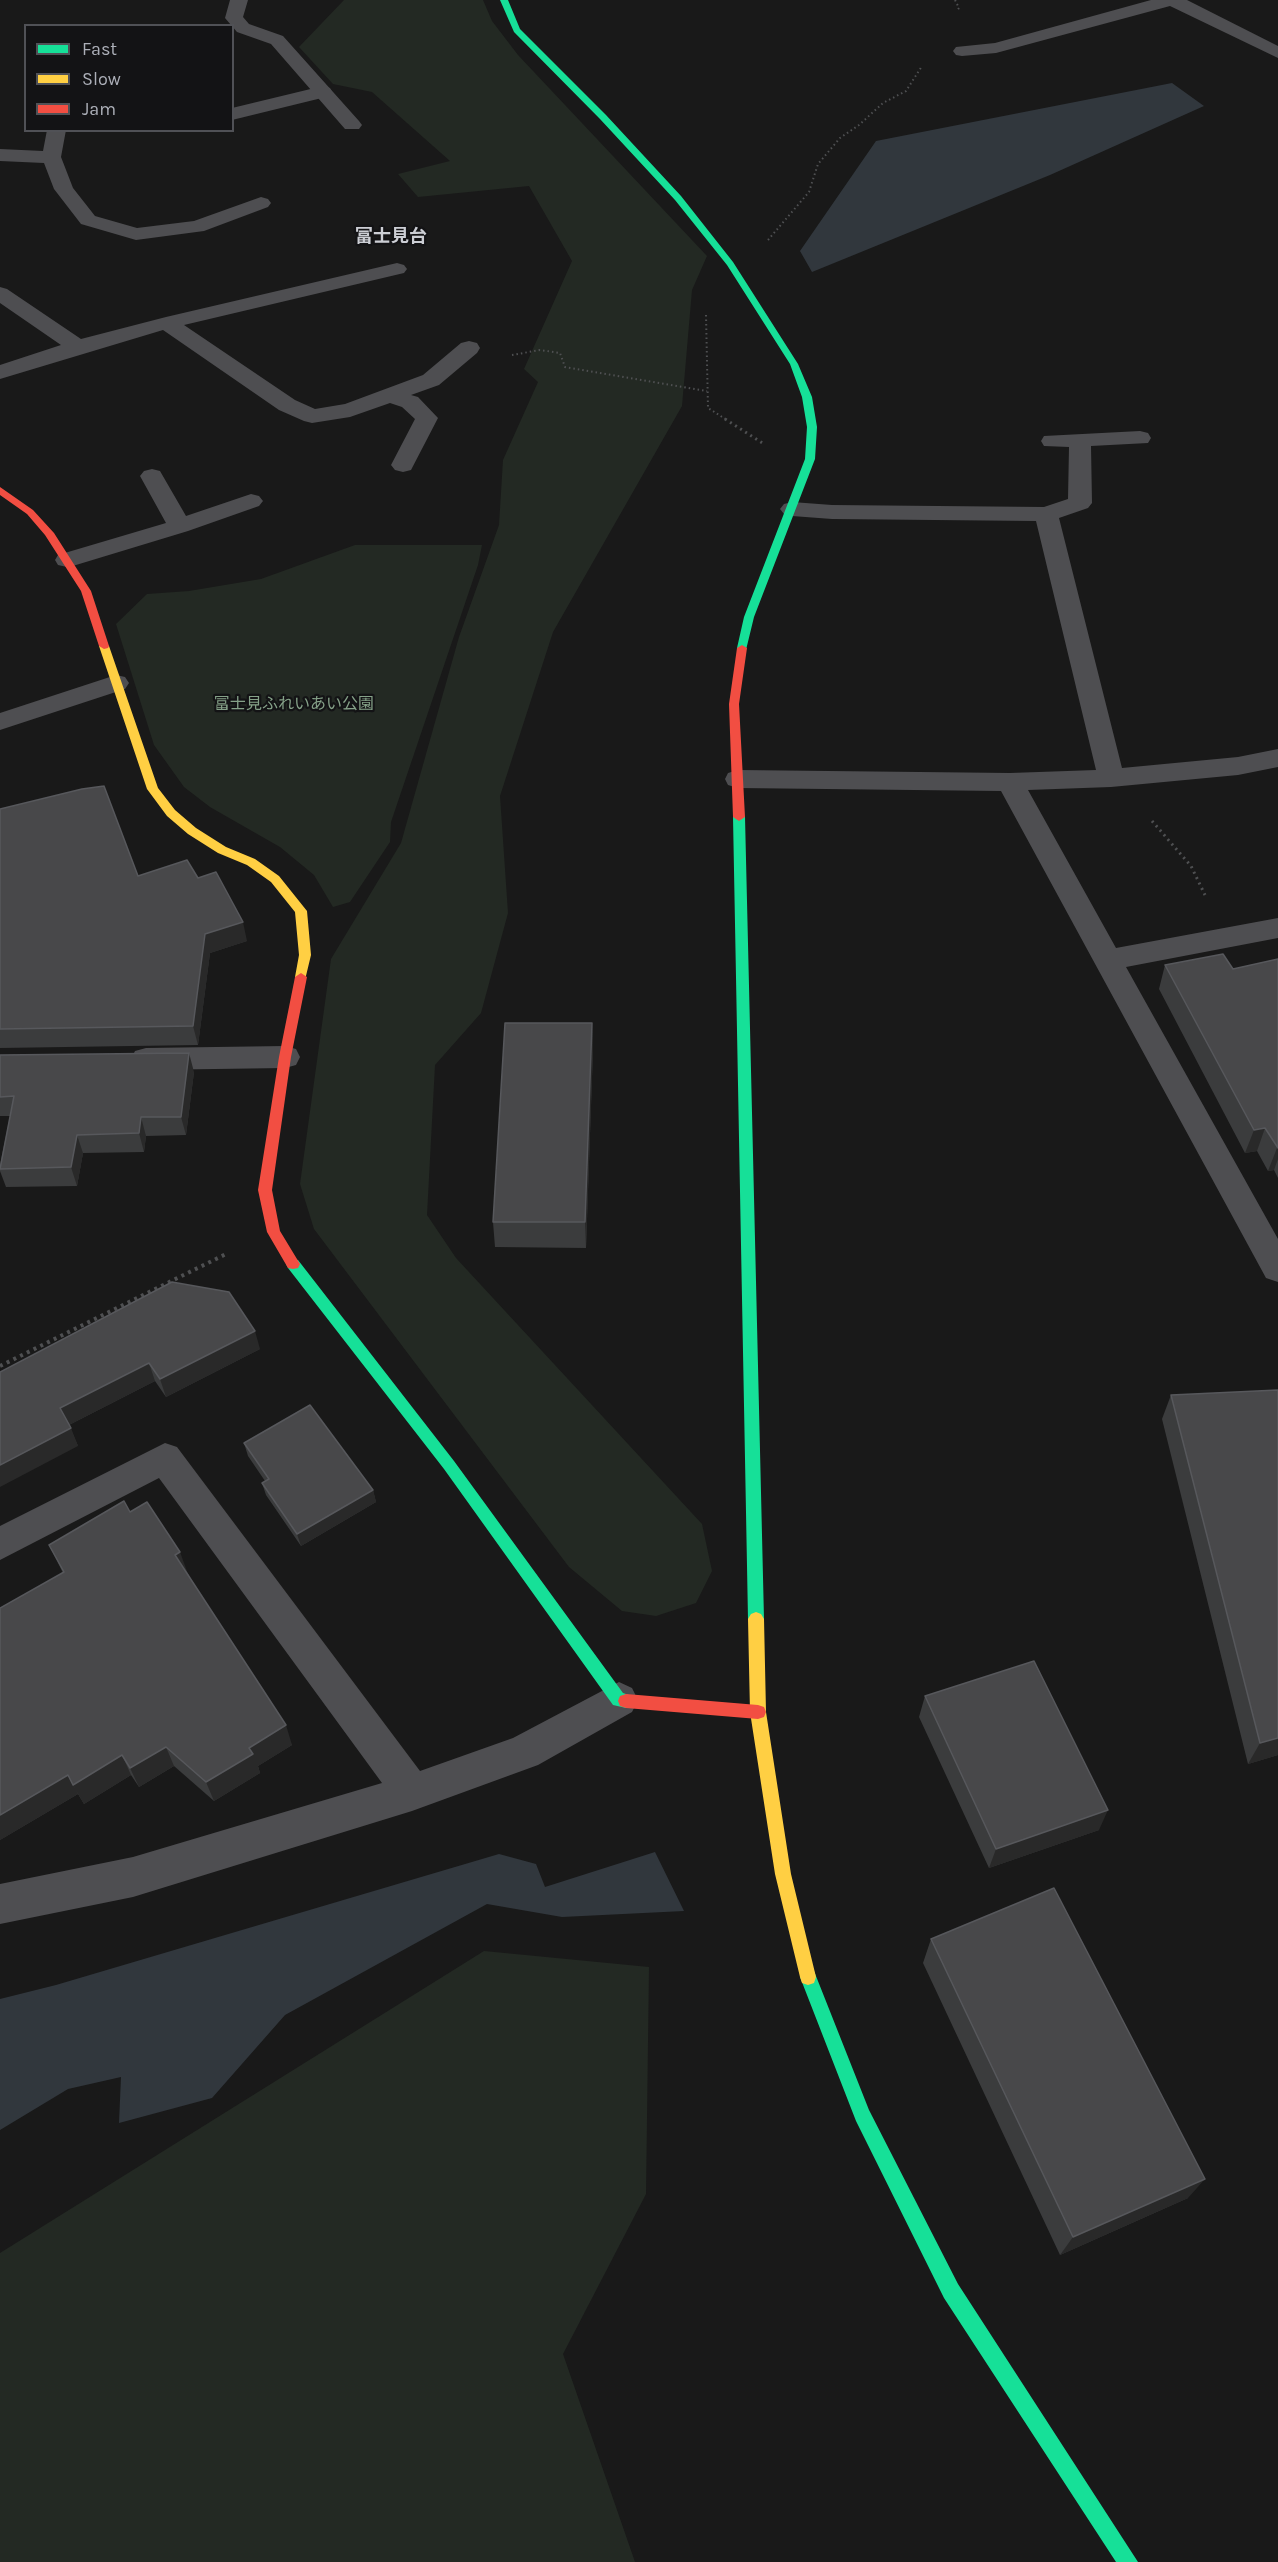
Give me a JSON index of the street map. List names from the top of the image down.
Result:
{
  "districts": ["富士見台"],
  "parks": ["富士見ふれいあい公園"],
  "legend": ["Fast", "Slow", "Jam"]
}
